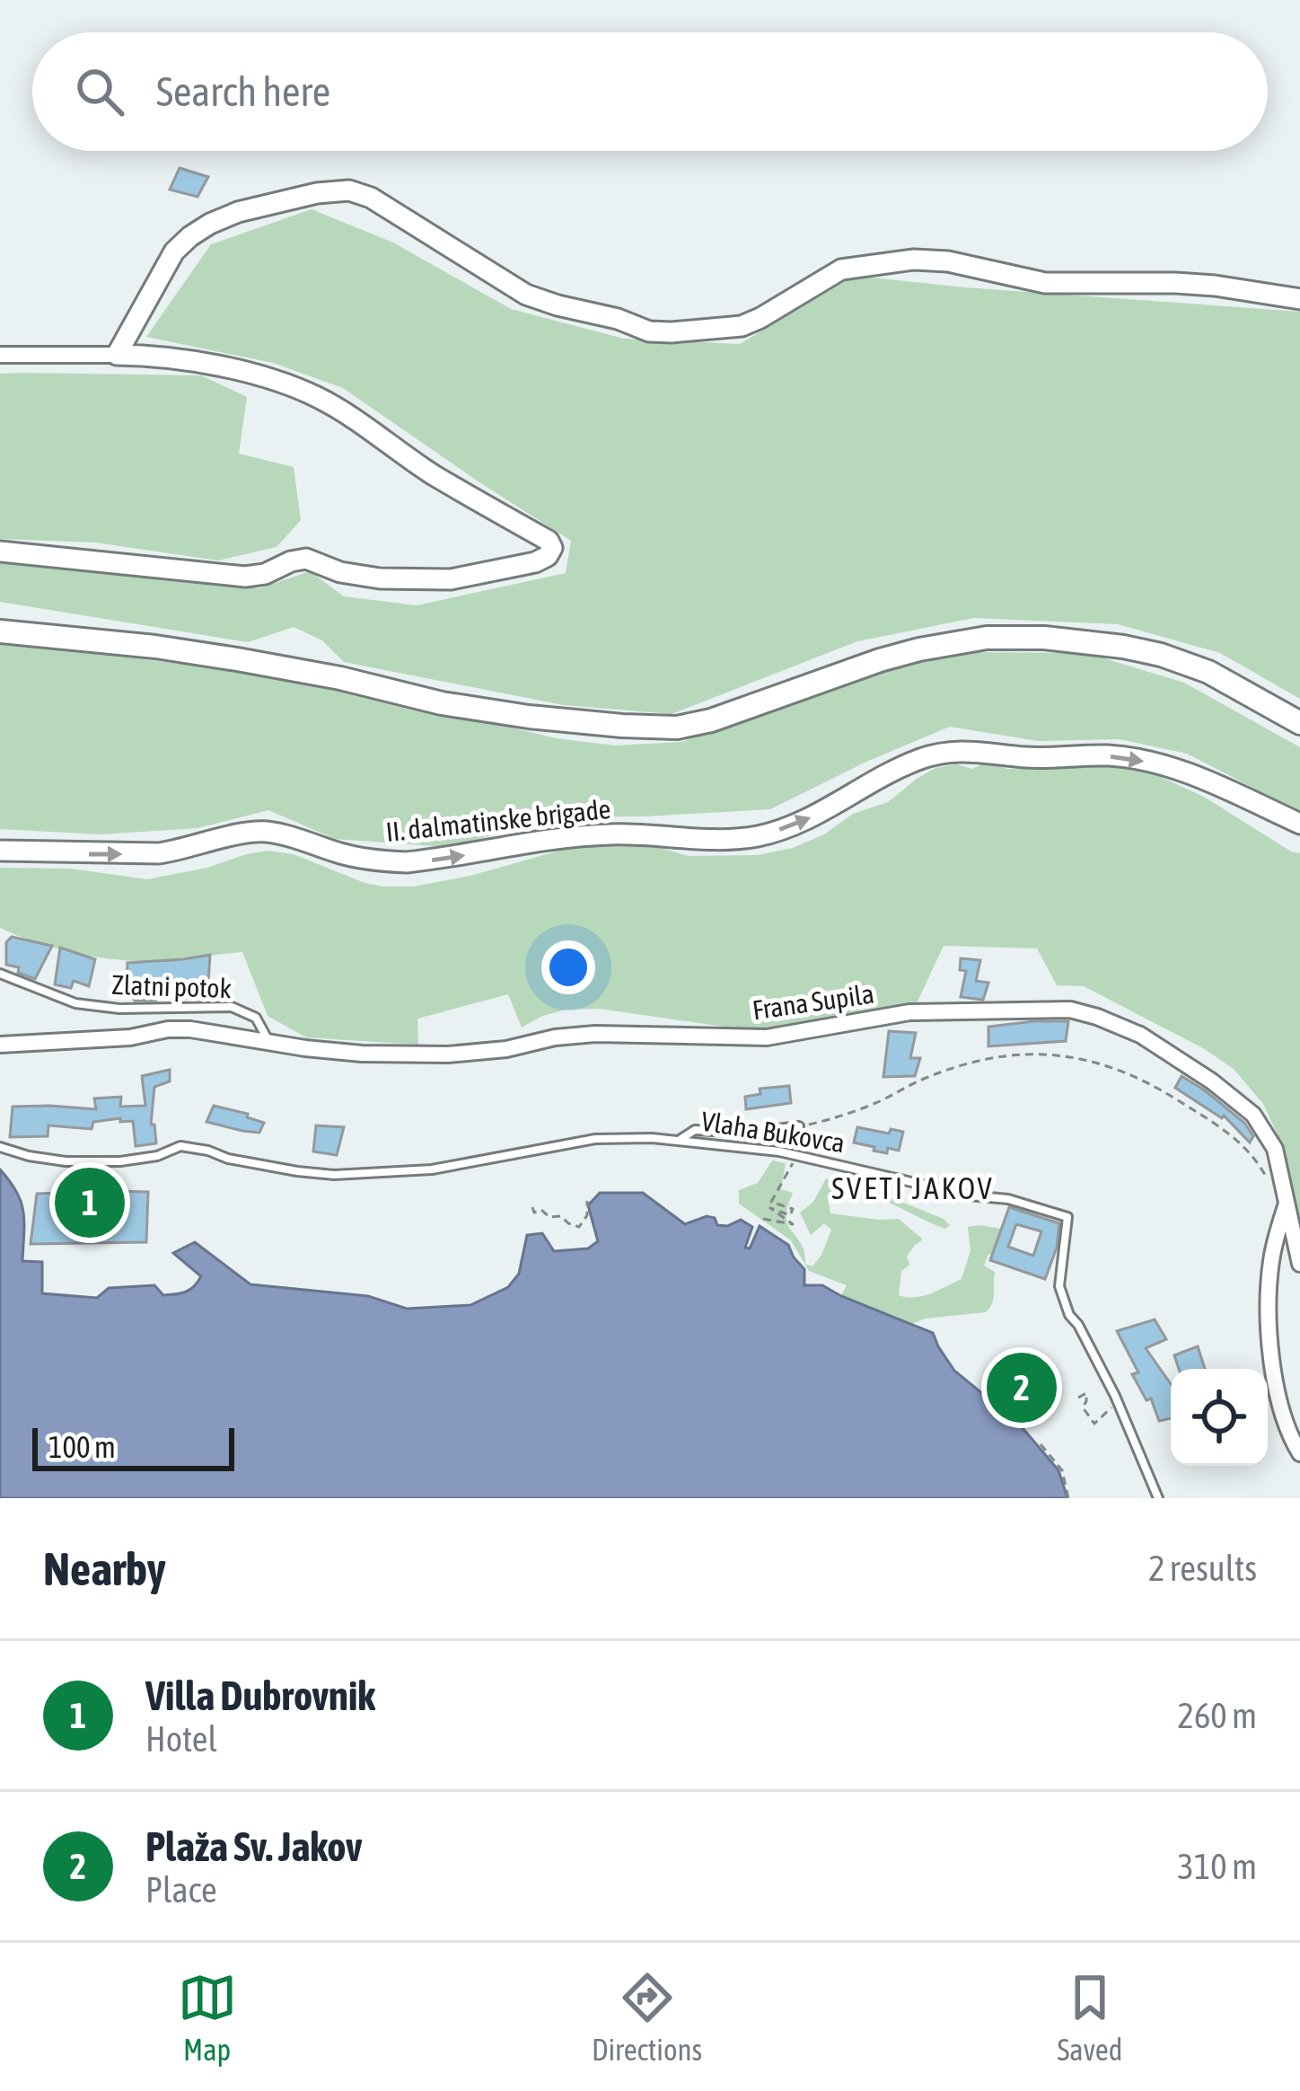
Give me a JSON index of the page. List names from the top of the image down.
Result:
{
  "streets": {
    "street": ["II. dalmatinske brigade", "Frana Supila"],
    "lane": ["Zlatni potok", "Vlaha Bukovca"]
  },
  "crossings": [
    ["Zlatni potok", "Frana Supila"],
    ["Frana Supila", "Vlaha Bukovca"]
  ],
  "one_way": ["II. dalmatinske brigade"],
  "districts": ["SVETI JAKOV"],
  "scale_bar": "100 m",
  "page": {
    "search": "Search here",
    "pins": ["1", "2"],
    "scale": "100 m",
    "heading": ["Nearby", "2 results"],
    "list": [
      {
        "mark": "1",
        "name": "Villa Dubrovnik",
        "note": "Hotel",
        "value": "260 m"
      },
      {
        "mark": "2",
        "name": "Plaža Sv. Jakov",
        "note": "Place",
        "value": "310 m"
      }
    ],
    "nav": ["Map", "Directions", "Saved"]
  }
}
